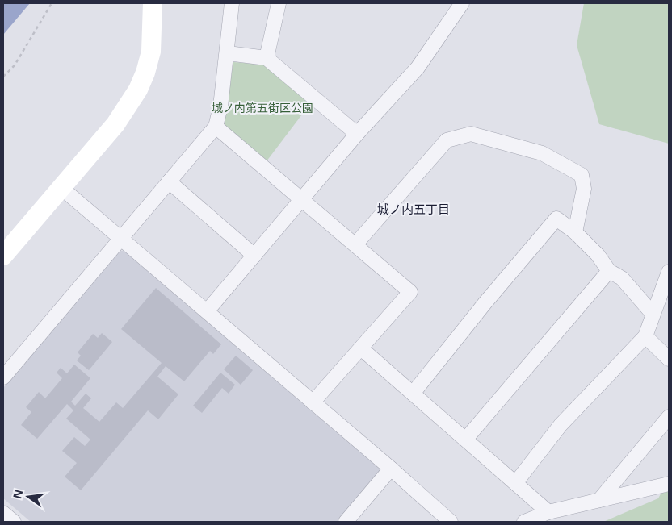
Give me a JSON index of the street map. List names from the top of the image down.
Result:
{
  "districts": ["城ノ内五丁目"],
  "parks": ["城ノ内第五街区公園"],
  "north": "left"
}
